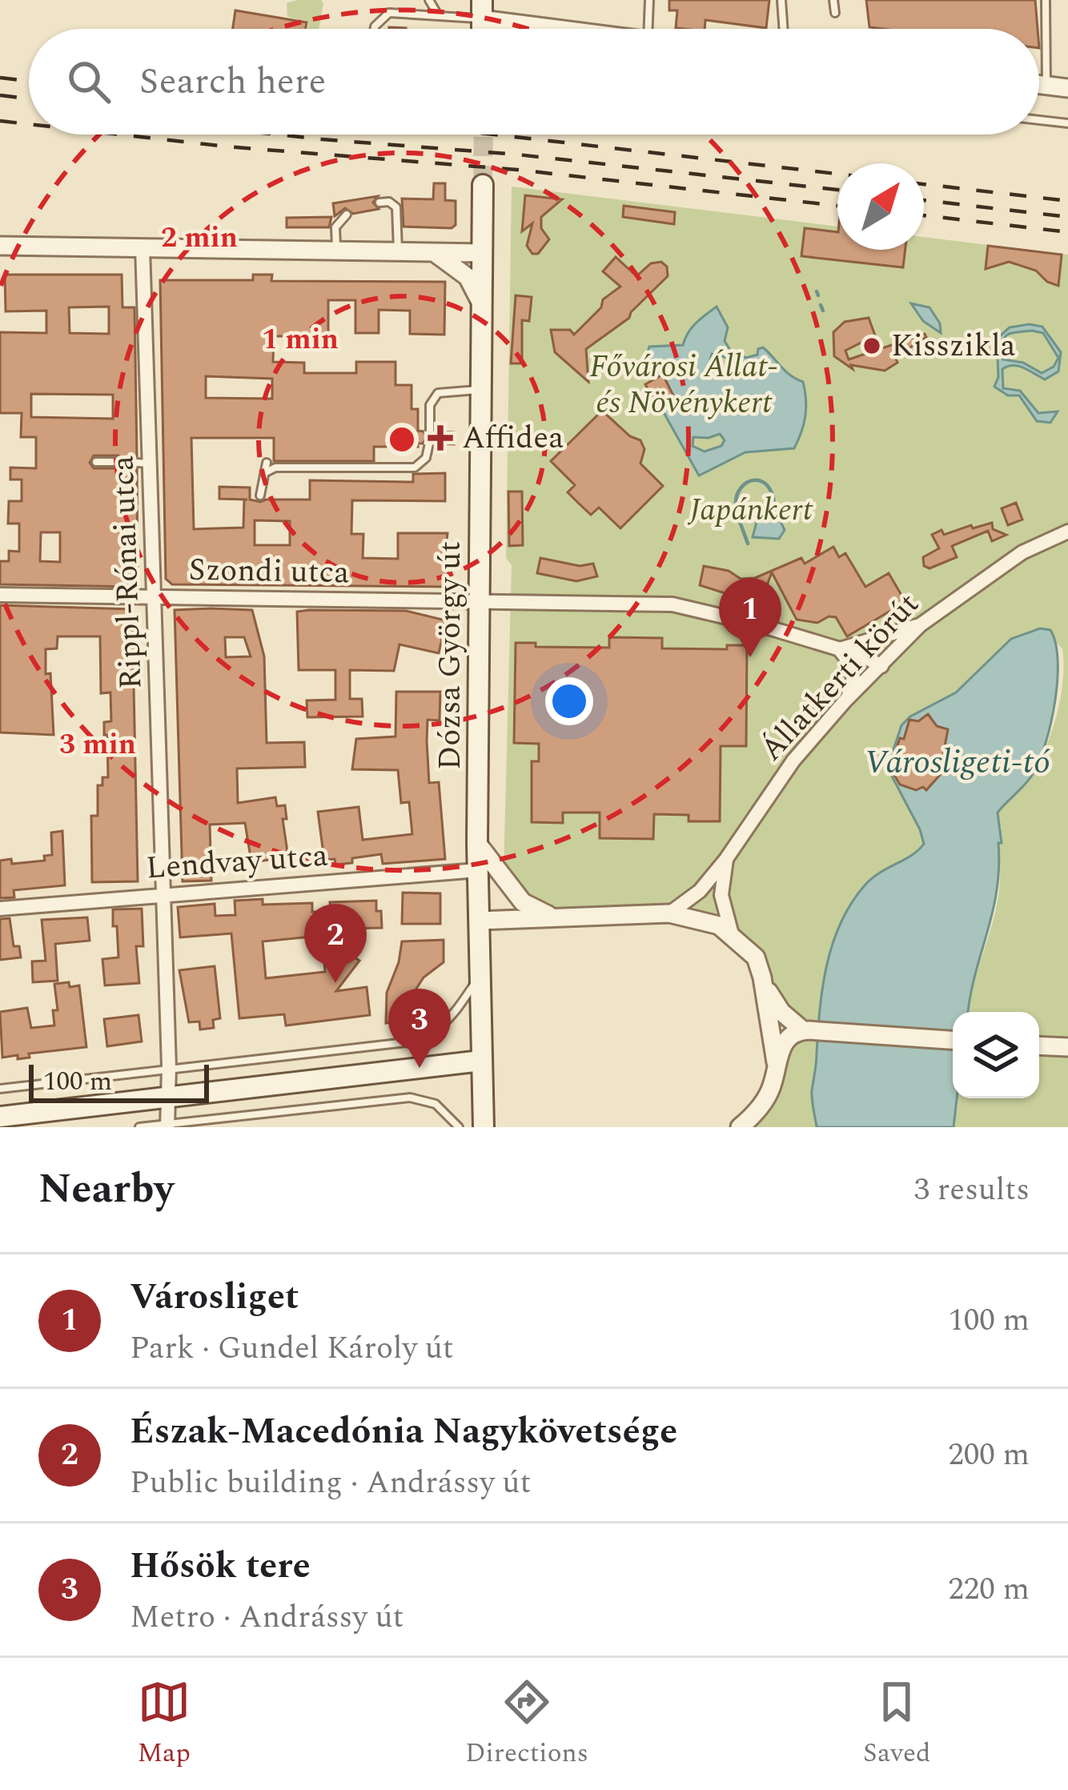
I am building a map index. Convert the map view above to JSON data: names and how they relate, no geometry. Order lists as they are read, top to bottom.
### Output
{
  "streets": {
    "main road": ["Dózsa György út"],
    "street": [
      "Szondi utca",
      "Rippl-Rónai utca",
      "Állatkerti körút",
      "Lendvay utca"
    ]
  },
  "crossings": [
    ["Szondi utca", "Rippl-Rónai utca"],
    ["Szondi utca", "Dózsa György út"],
    ["Szondi utca", "Állatkerti körút"],
    ["Rippl-Rónai utca", "Lendvay utca"],
    ["Dózsa György út", "Lendvay utca"]
  ],
  "water": ["Városligeti-tó"],
  "parks": ["Fővárosi Állat- és Növénykert", "Japánkert"],
  "places": {
    "other": ["Kisszikla"],
    "health": ["Affidea"]
  },
  "scale_bar": "100 m",
  "north": "top right",
  "page": {
    "search": "Search here",
    "pins": ["1", "2", "3"],
    "scale": "100 m",
    "heading": ["Nearby", "3 results"],
    "list": [
      {
        "mark": "1",
        "name": "Városliget",
        "note": "Park · Gundel Károly út",
        "value": "100 m"
      },
      {
        "mark": "2",
        "name": "Észak-Macedónia Nagykövetsége",
        "note": "Public building · Andrássy út",
        "value": "200 m"
      },
      {
        "mark": "3",
        "name": "Hősök tere",
        "note": "Metro · Andrássy út",
        "value": "220 m"
      }
    ],
    "nav": ["Map", "Directions", "Saved"]
  },
  "rings": ["2 min", "1 min", "3 min"]
}
